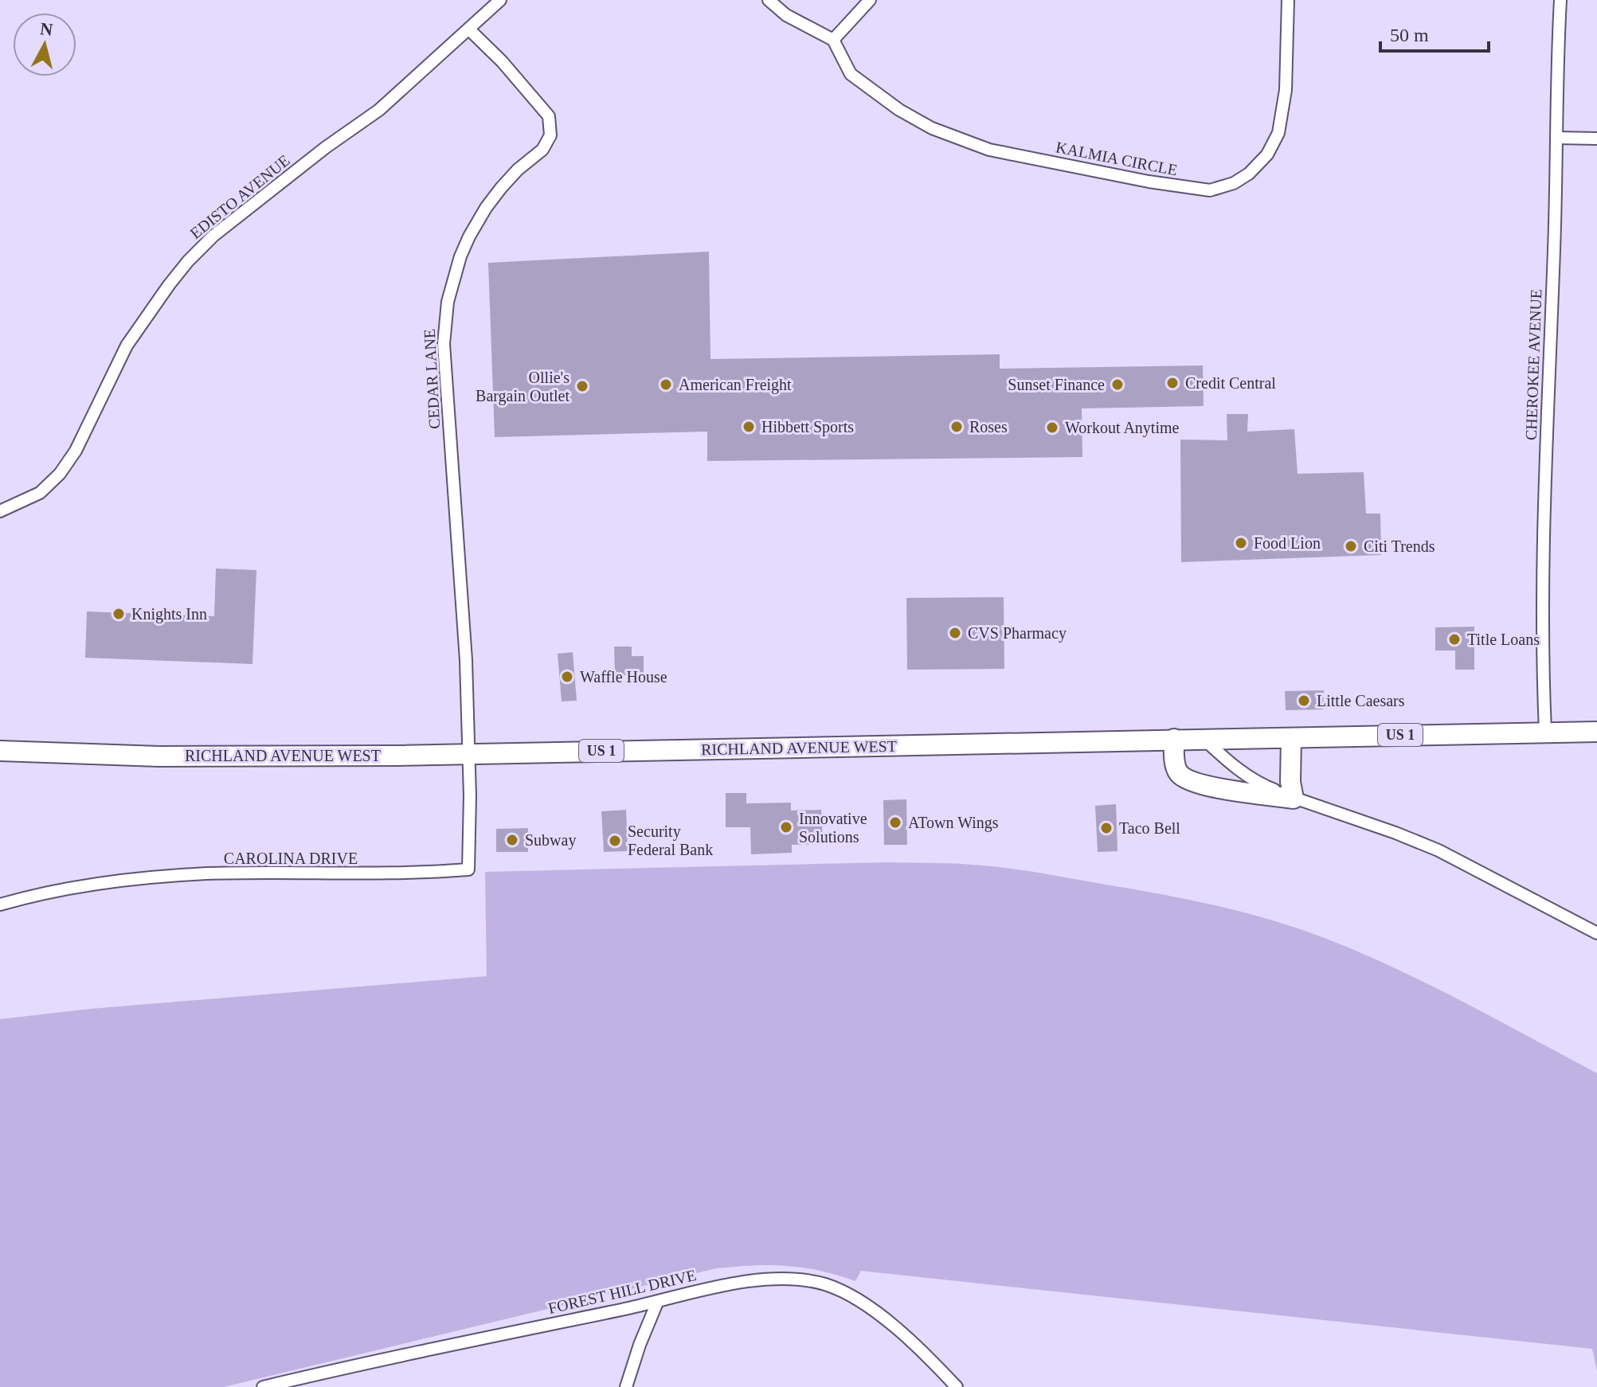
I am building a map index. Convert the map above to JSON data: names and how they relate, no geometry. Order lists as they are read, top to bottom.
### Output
{
  "streets": {
    "main road": ["US 1", "RICHLAND AVENUE WEST"],
    "street": [
      "KALMIA CIRCLE",
      "EDISTO AVENUE",
      "CHEROKEE AVENUE",
      "CEDAR LANE",
      "CAROLINA DRIVE",
      "FOREST HILL DRIVE"
    ]
  },
  "crossings": [
    ["EDISTO AVENUE", "CEDAR LANE"],
    ["CHEROKEE AVENUE", "RICHLAND AVENUE WEST"],
    ["CEDAR LANE", "RICHLAND AVENUE WEST"],
    ["CEDAR LANE", "CAROLINA DRIVE"],
    ["RICHLAND AVENUE WEST", "CAROLINA DRIVE"]
  ],
  "places": [
    "Credit Central",
    "American Freight",
    "Sunset Finance",
    "Ollie's Bargain Outlet",
    "Hibbett Sports",
    "Roses",
    "Workout Anytime",
    "Food Lion",
    "Citi Trends",
    "Knights Inn",
    "CVS Pharmacy",
    "Title Loans",
    "Waffle House",
    "Little Caesars",
    "ATown Wings",
    "Innovative Solutions",
    "Taco Bell",
    "Subway",
    "Security Federal Bank"
  ],
  "scale_bar": "50 m",
  "north": "top"
}
